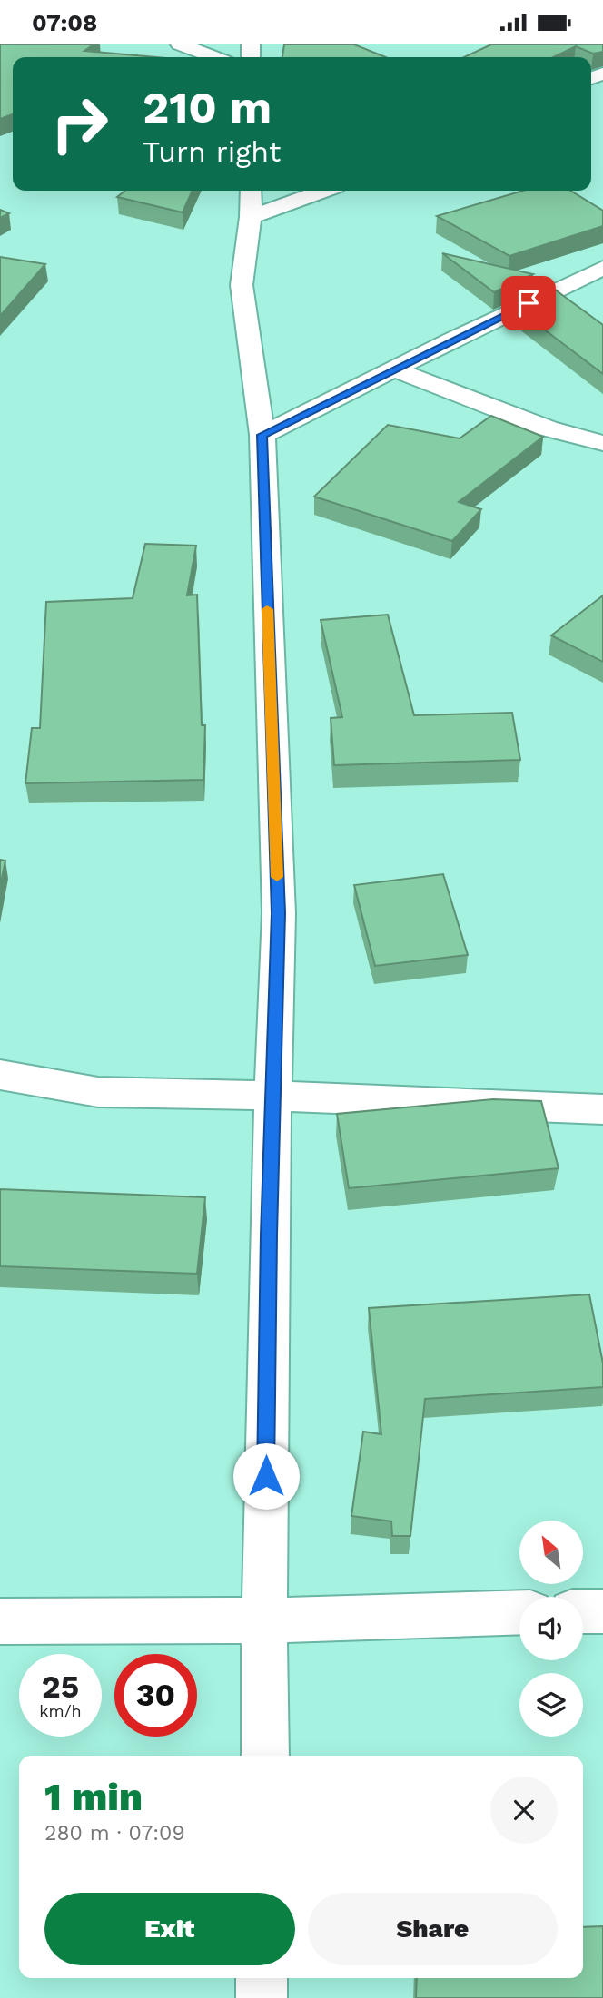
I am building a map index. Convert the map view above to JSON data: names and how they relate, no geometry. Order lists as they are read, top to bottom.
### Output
{
  "north": "top left",
  "page": {
    "status": "07:08",
    "turn": ["210 m", "Turn right"],
    "speed": "25 km/h",
    "limit": "30",
    "heading": ["1 min", "280 m · 07:09"],
    "buttons": ["Exit", "Share"]
  }
}
